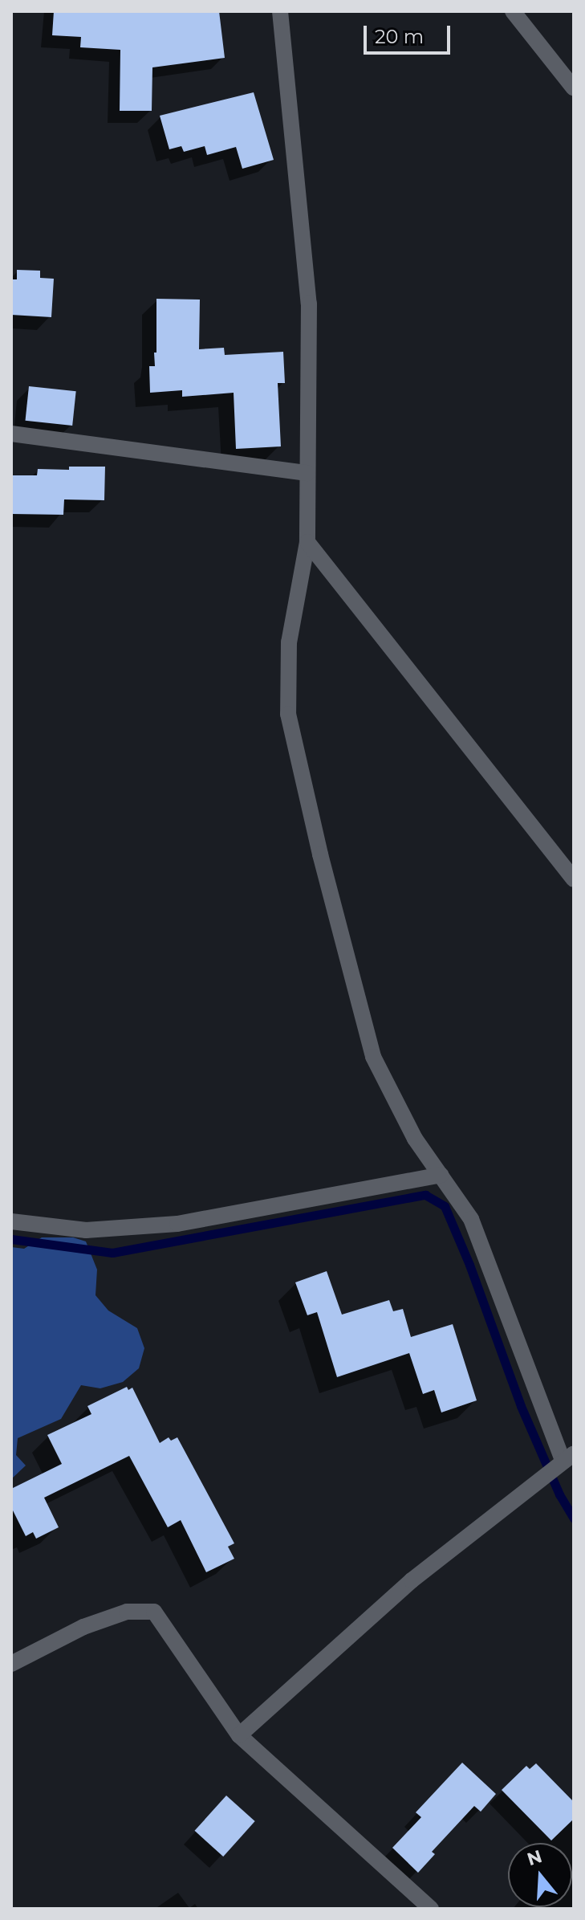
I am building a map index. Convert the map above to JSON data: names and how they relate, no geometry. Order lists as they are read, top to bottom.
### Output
{
  "scale_bar": "20 m",
  "north": "top"
}
